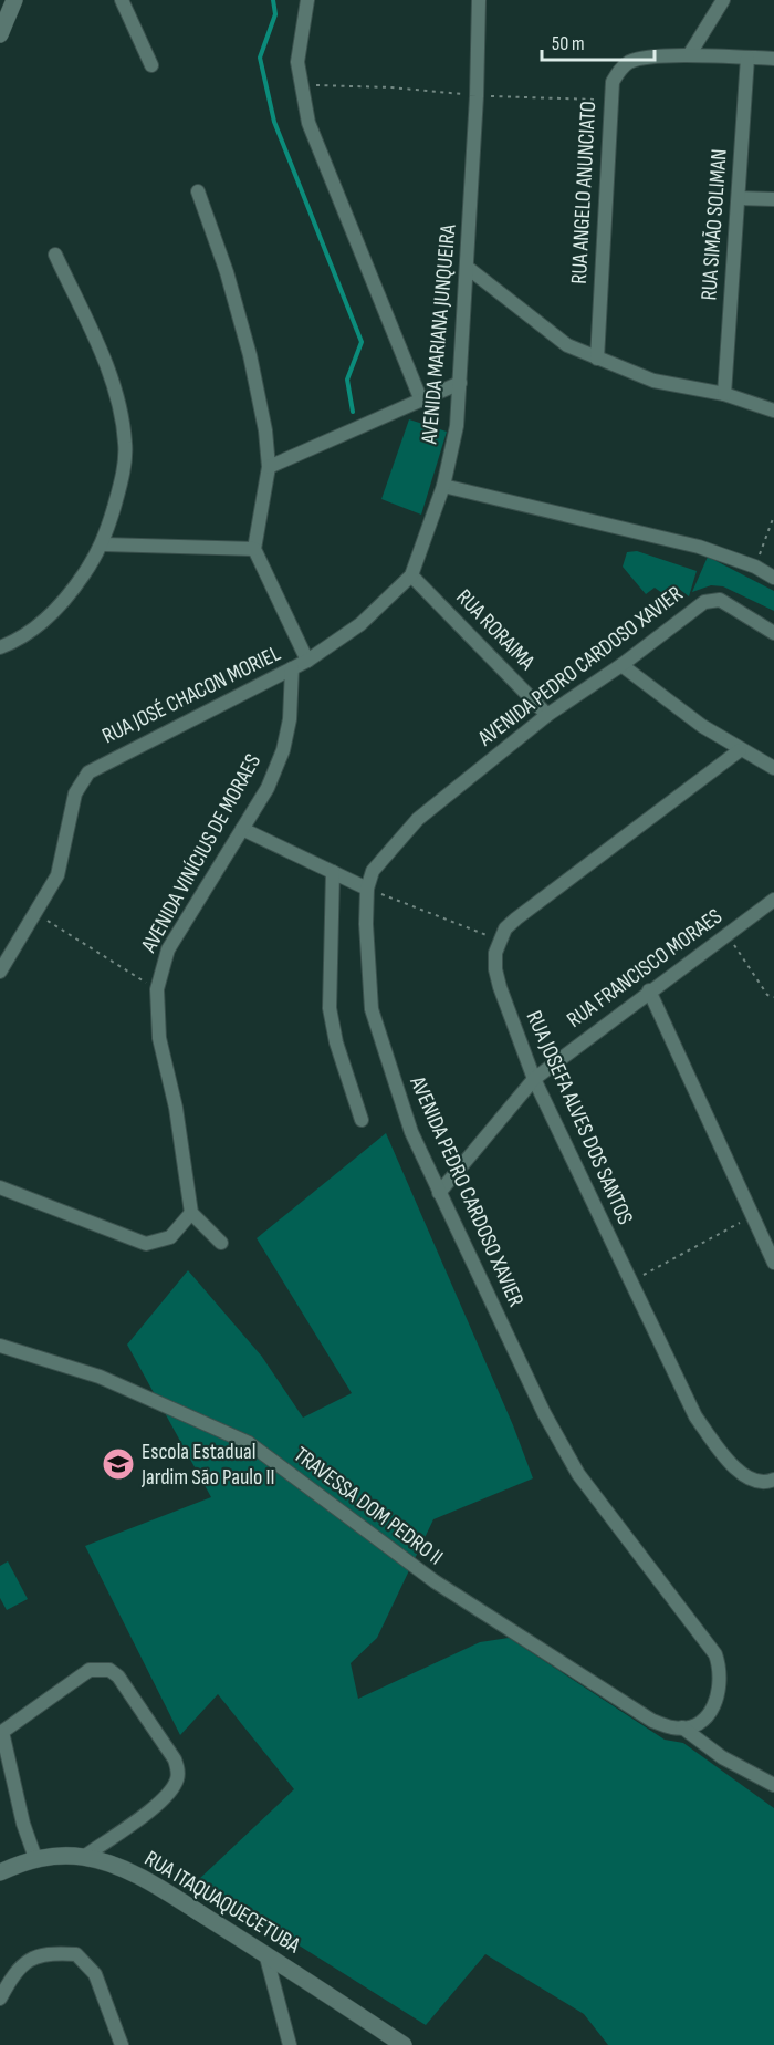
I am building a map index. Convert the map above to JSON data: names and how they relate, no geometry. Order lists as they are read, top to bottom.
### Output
{
  "streets": {
    "street": [
      "RUA ANGELO ANUNCIATO",
      "RUA SIMÃO SOLIMAN",
      "AVENIDA MARIANA JUNQUEIRA",
      "RUA RORAIMA",
      "AVENIDA PEDRO CARDOSO XAVIER",
      "RUA JOSÉ CHACON MORIEL",
      "AVENIDA VINÍCIUS DE MORAES",
      "RUA FRANCISCO MORAES",
      "RUA JOSEFA ALVES DOS SANTOS",
      "TRAVESSA DOM PEDRO II",
      "RUA ITAQUAQUECETUBA"
    ]
  },
  "crossings": [
    ["RUA ANGELO ANUNCIATO", "RUA SIMÃO SOLIMAN"],
    ["AVENIDA MARIANA JUNQUEIRA", "RUA JOSÉ CHACON MORIEL"],
    ["RUA RORAIMA", "AVENIDA PEDRO CARDOSO XAVIER"],
    ["RUA RORAIMA", "RUA JOSÉ CHACON MORIEL"],
    ["AVENIDA PEDRO CARDOSO XAVIER", "RUA FRANCISCO MORAES"],
    ["AVENIDA PEDRO CARDOSO XAVIER", "TRAVESSA DOM PEDRO II"],
    ["RUA JOSÉ CHACON MORIEL", "AVENIDA VINÍCIUS DE MORAES"],
    ["RUA FRANCISCO MORAES", "RUA JOSEFA ALVES DOS SANTOS"]
  ],
  "places": {
    "school or university": ["Escola Estadual Jardim São Paulo II"]
  },
  "scale_bar": "50 m"
}
